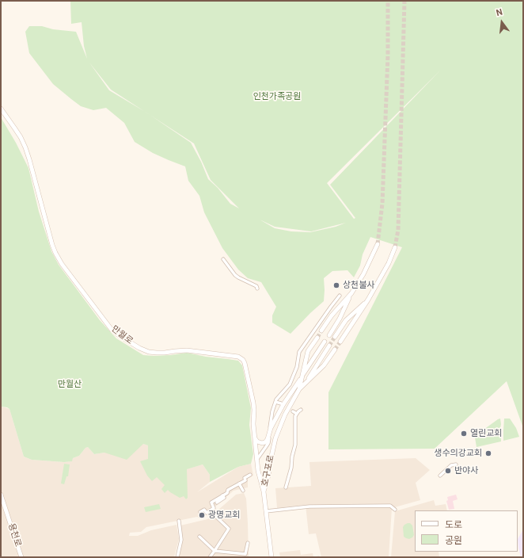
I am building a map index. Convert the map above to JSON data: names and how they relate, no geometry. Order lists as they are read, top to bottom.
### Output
{
  "streets": {
    "main road": ["만월로", "호구포로", "용천로"]
  },
  "crossings": [
    ["만월로", "호구포로"]
  ],
  "parks": ["인천가족공원", "만월산"],
  "places": [
    "상천불사",
    "열린교회",
    "생수의강교회",
    "반야사",
    "광명교회"
  ],
  "legend": ["도로", "공원"],
  "north": "top"
}
